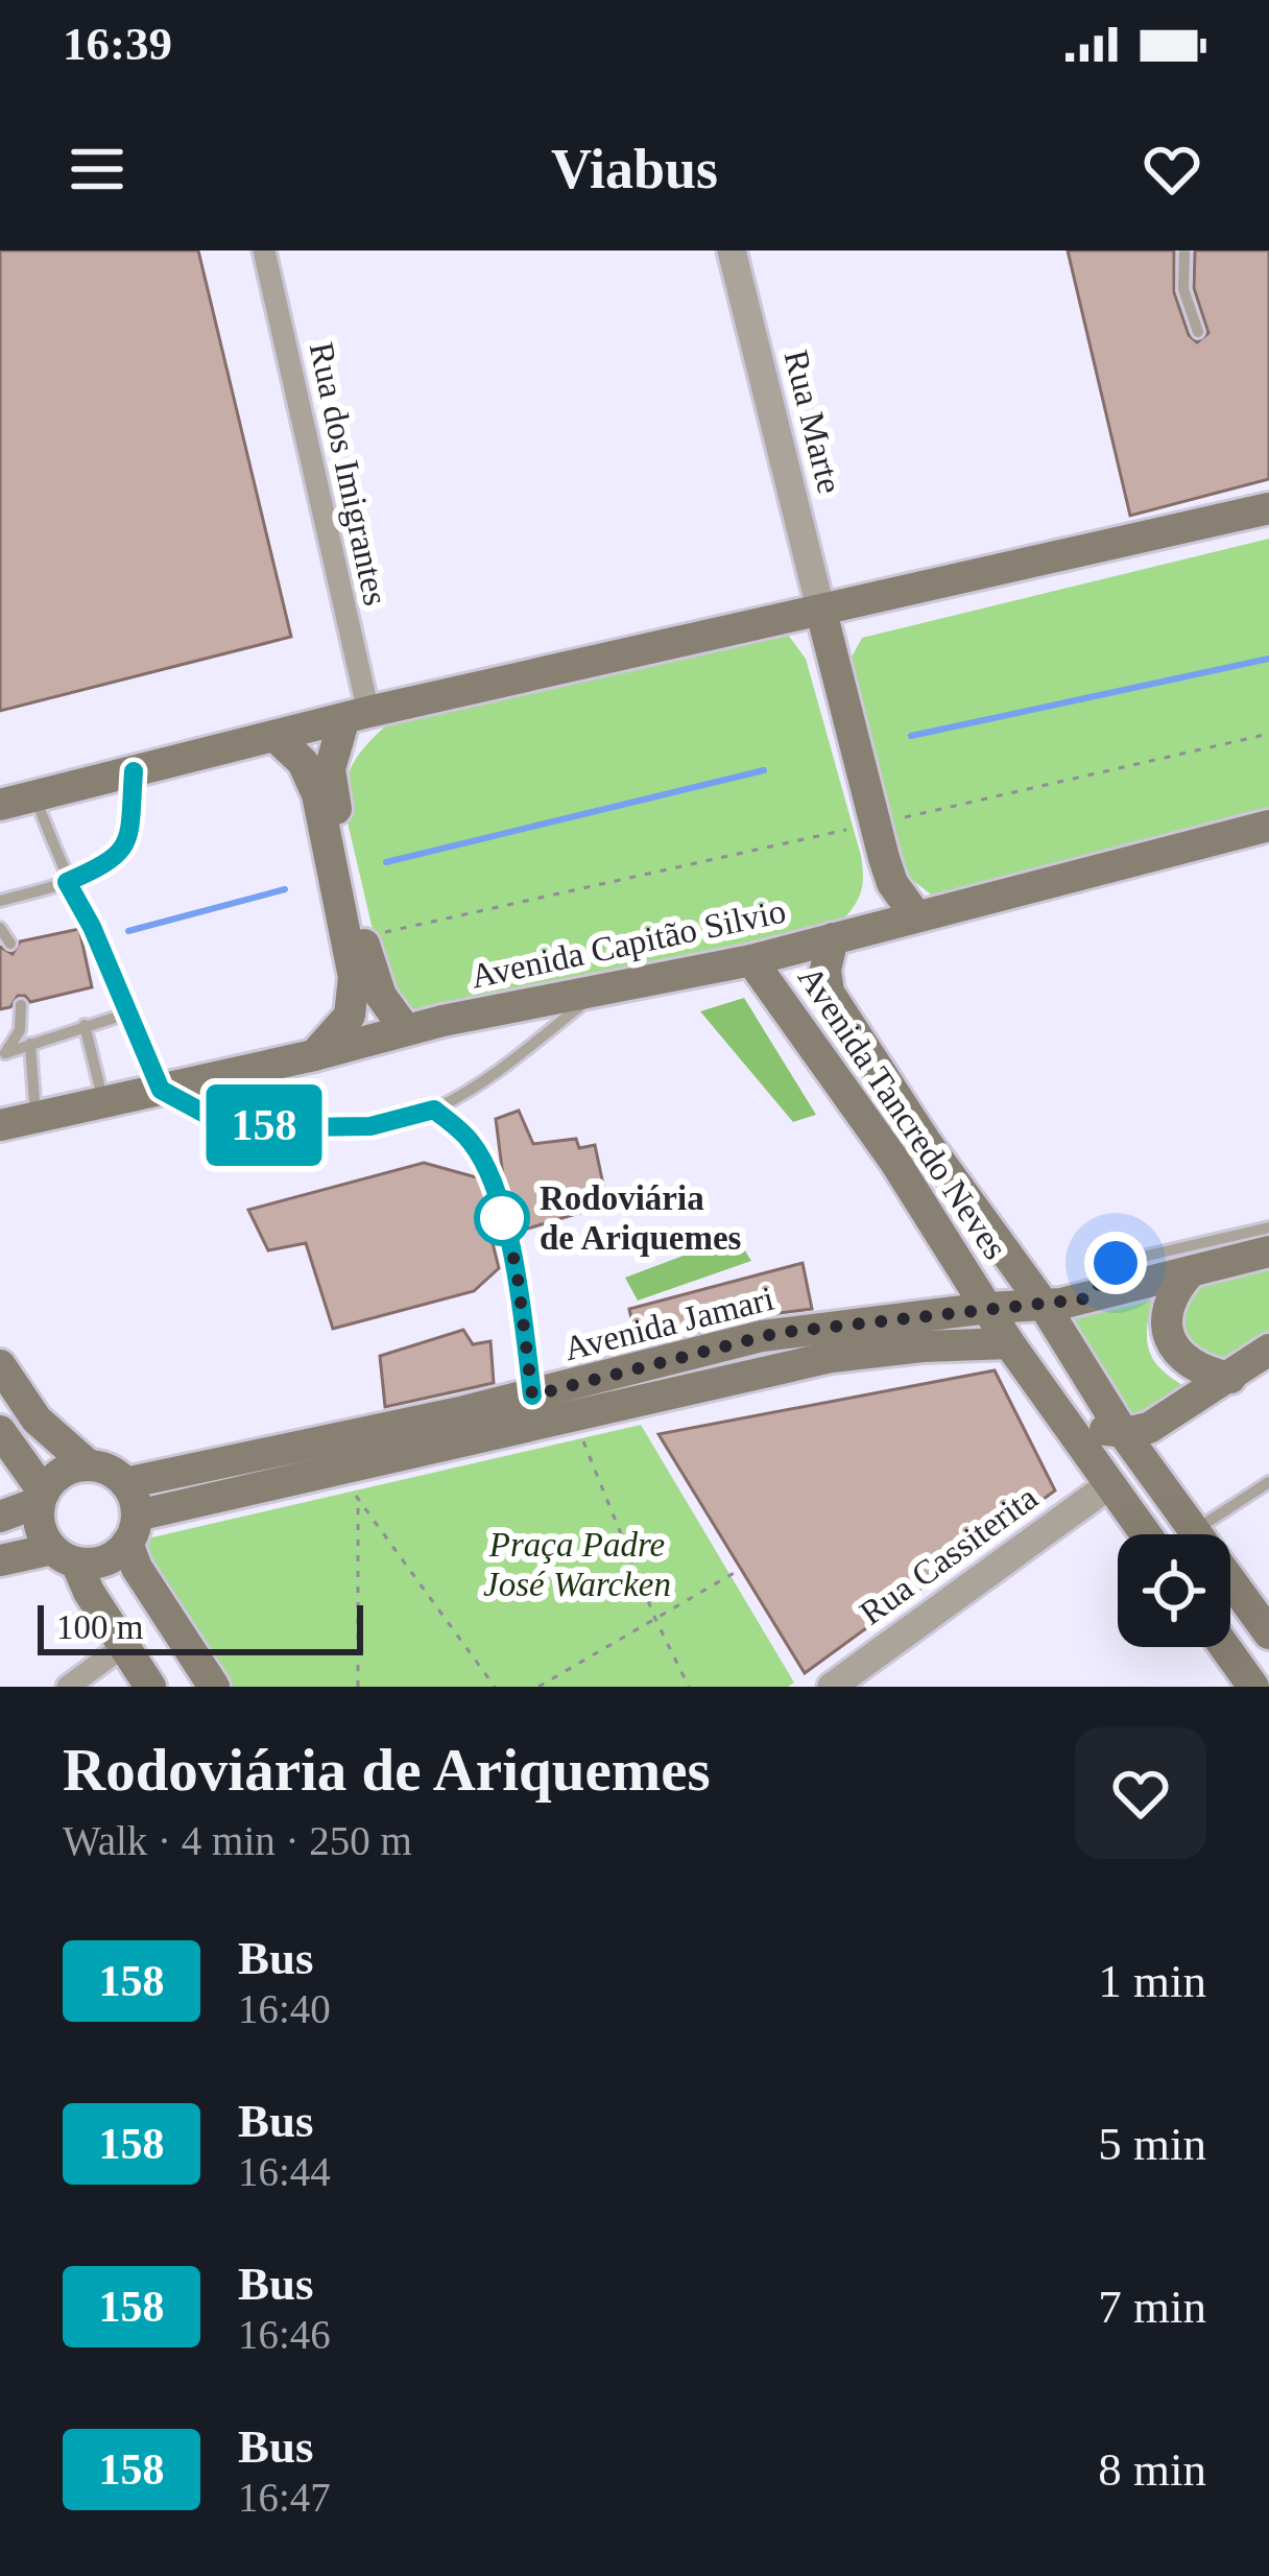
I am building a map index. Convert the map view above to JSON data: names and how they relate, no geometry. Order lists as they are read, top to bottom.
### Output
{
  "streets": {
    "main road": ["Avenida Capitão Silvio", "Avenida Tancredo Neves", "Avenida Jamari"],
    "street": ["Rua Marte", "Rua dos Imigrantes", "Rua Cassiterita"]
  },
  "crossings": [
    ["Avenida Capitão Silvio", "Avenida Tancredo Neves"],
    ["Avenida Tancredo Neves", "Avenida Jamari"],
    ["Avenida Tancredo Neves", "Rua Cassiterita"]
  ],
  "parks": ["Praça Padre José Warcken"],
  "places": ["Rodoviária de Ariquemes"],
  "lines": ["bus line 158"],
  "scale_bar": "100 m",
  "page": {
    "status": "16:39",
    "header": "Viabus",
    "on_map": "158",
    "scale": "100 m",
    "heading": ["Rodoviária de Ariquemes", "Walk · 4 min · 250 m"],
    "list": [
      {
        "mark": "158",
        "name": "Bus",
        "note": "16:40",
        "value": "1 min"
      },
      {
        "mark": "158",
        "name": "Bus",
        "note": "16:44",
        "value": "5 min"
      },
      {
        "mark": "158",
        "name": "Bus",
        "note": "16:46",
        "value": "7 min"
      },
      {
        "mark": "158",
        "name": "Bus",
        "note": "16:47",
        "value": "8 min"
      }
    ]
  }
}
